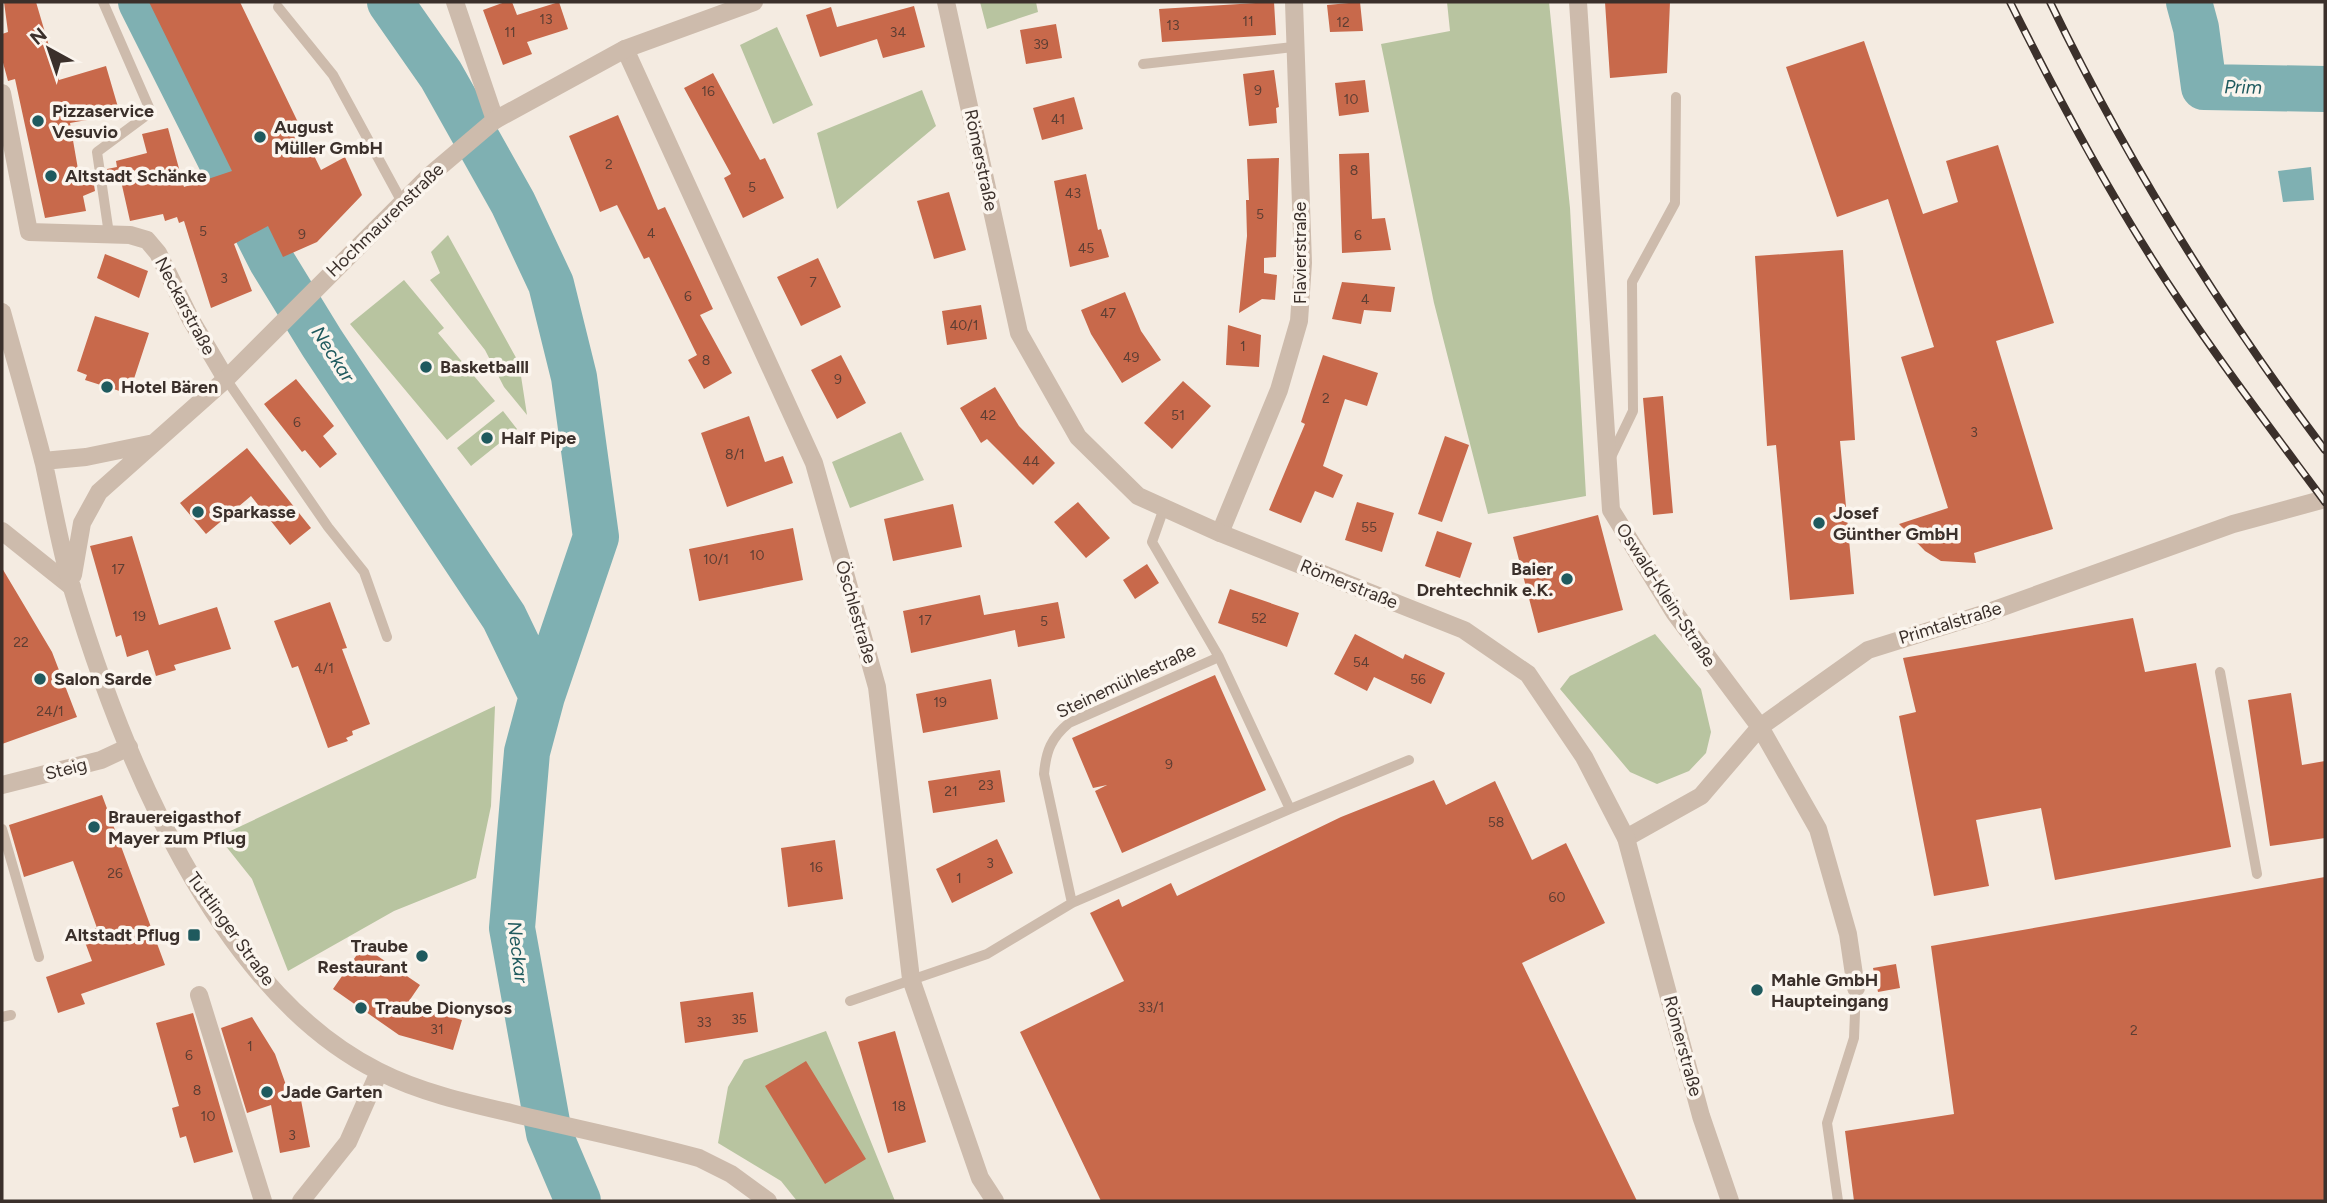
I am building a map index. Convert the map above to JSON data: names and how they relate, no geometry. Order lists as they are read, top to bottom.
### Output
{
  "streets": {
    "street": [
      "Römerstraße",
      "Hochmaurenstraße",
      "Flavierstraße",
      "Neckarstraße",
      "Oswald-Klein-Straße",
      "Öschlestraße",
      "Primtalstraße",
      "Steig",
      "Tuttlinger Straße"
    ],
    "lane": ["Steinemühlestraße"]
  },
  "crossings": [
    ["Römerstraße", "Flavierstraße"],
    ["Römerstraße", "Primtalstraße"],
    ["Römerstraße", "Steinemühlestraße"],
    ["Hochmaurenstraße", "Neckarstraße"],
    ["Hochmaurenstraße", "Öschlestraße"],
    ["Hochmaurenstraße", "Tuttlinger Straße"],
    ["Oswald-Klein-Straße", "Primtalstraße"],
    ["Steig", "Tuttlinger Straße"]
  ],
  "water": ["Prim", "Neckar"],
  "places": {
    "other": [
      "Pizzaservice Vesuvio",
      "August Müller GmbH",
      "Altstadt Schänke",
      "Basketballl",
      "Hotel Bären",
      "Half Pipe",
      "Sparkasse",
      "Josef Günther GmbH",
      "Baier Drehtechnik e.K.",
      "Salon Sarde",
      "Brauereigasthof Mayer zum Pflug",
      "Traube Restaurant",
      "Mahle GmbH Haupteingang",
      "Traube Dionysos",
      "Jade Garten"
    ],
    "transit": ["Altstadt Pflug"]
  },
  "house_numbers": [
    "13",
    "11",
    "12",
    "13",
    "11",
    "34",
    "39",
    "9",
    "16",
    "10",
    "41",
    "2",
    "8",
    "5",
    "43",
    "5",
    "5",
    "4",
    "9",
    "6",
    "45",
    "3",
    "7",
    "6",
    "4",
    "47",
    "40/1",
    "1",
    "49",
    "8",
    "9",
    "2",
    "42",
    "51",
    "6",
    "3",
    "8/1",
    "44",
    "55",
    "10",
    "10/1",
    "17",
    "19",
    "52",
    "17",
    "5",
    "22",
    "54",
    "4/1",
    "56",
    "19",
    "24/1",
    "9",
    "23",
    "21",
    "58",
    "3",
    "16",
    "26",
    "1",
    "60",
    "33/1",
    "35",
    "33",
    "31",
    "2",
    "1",
    "6",
    "8",
    "18",
    "10",
    "3"
  ],
  "north": "top left"
}
